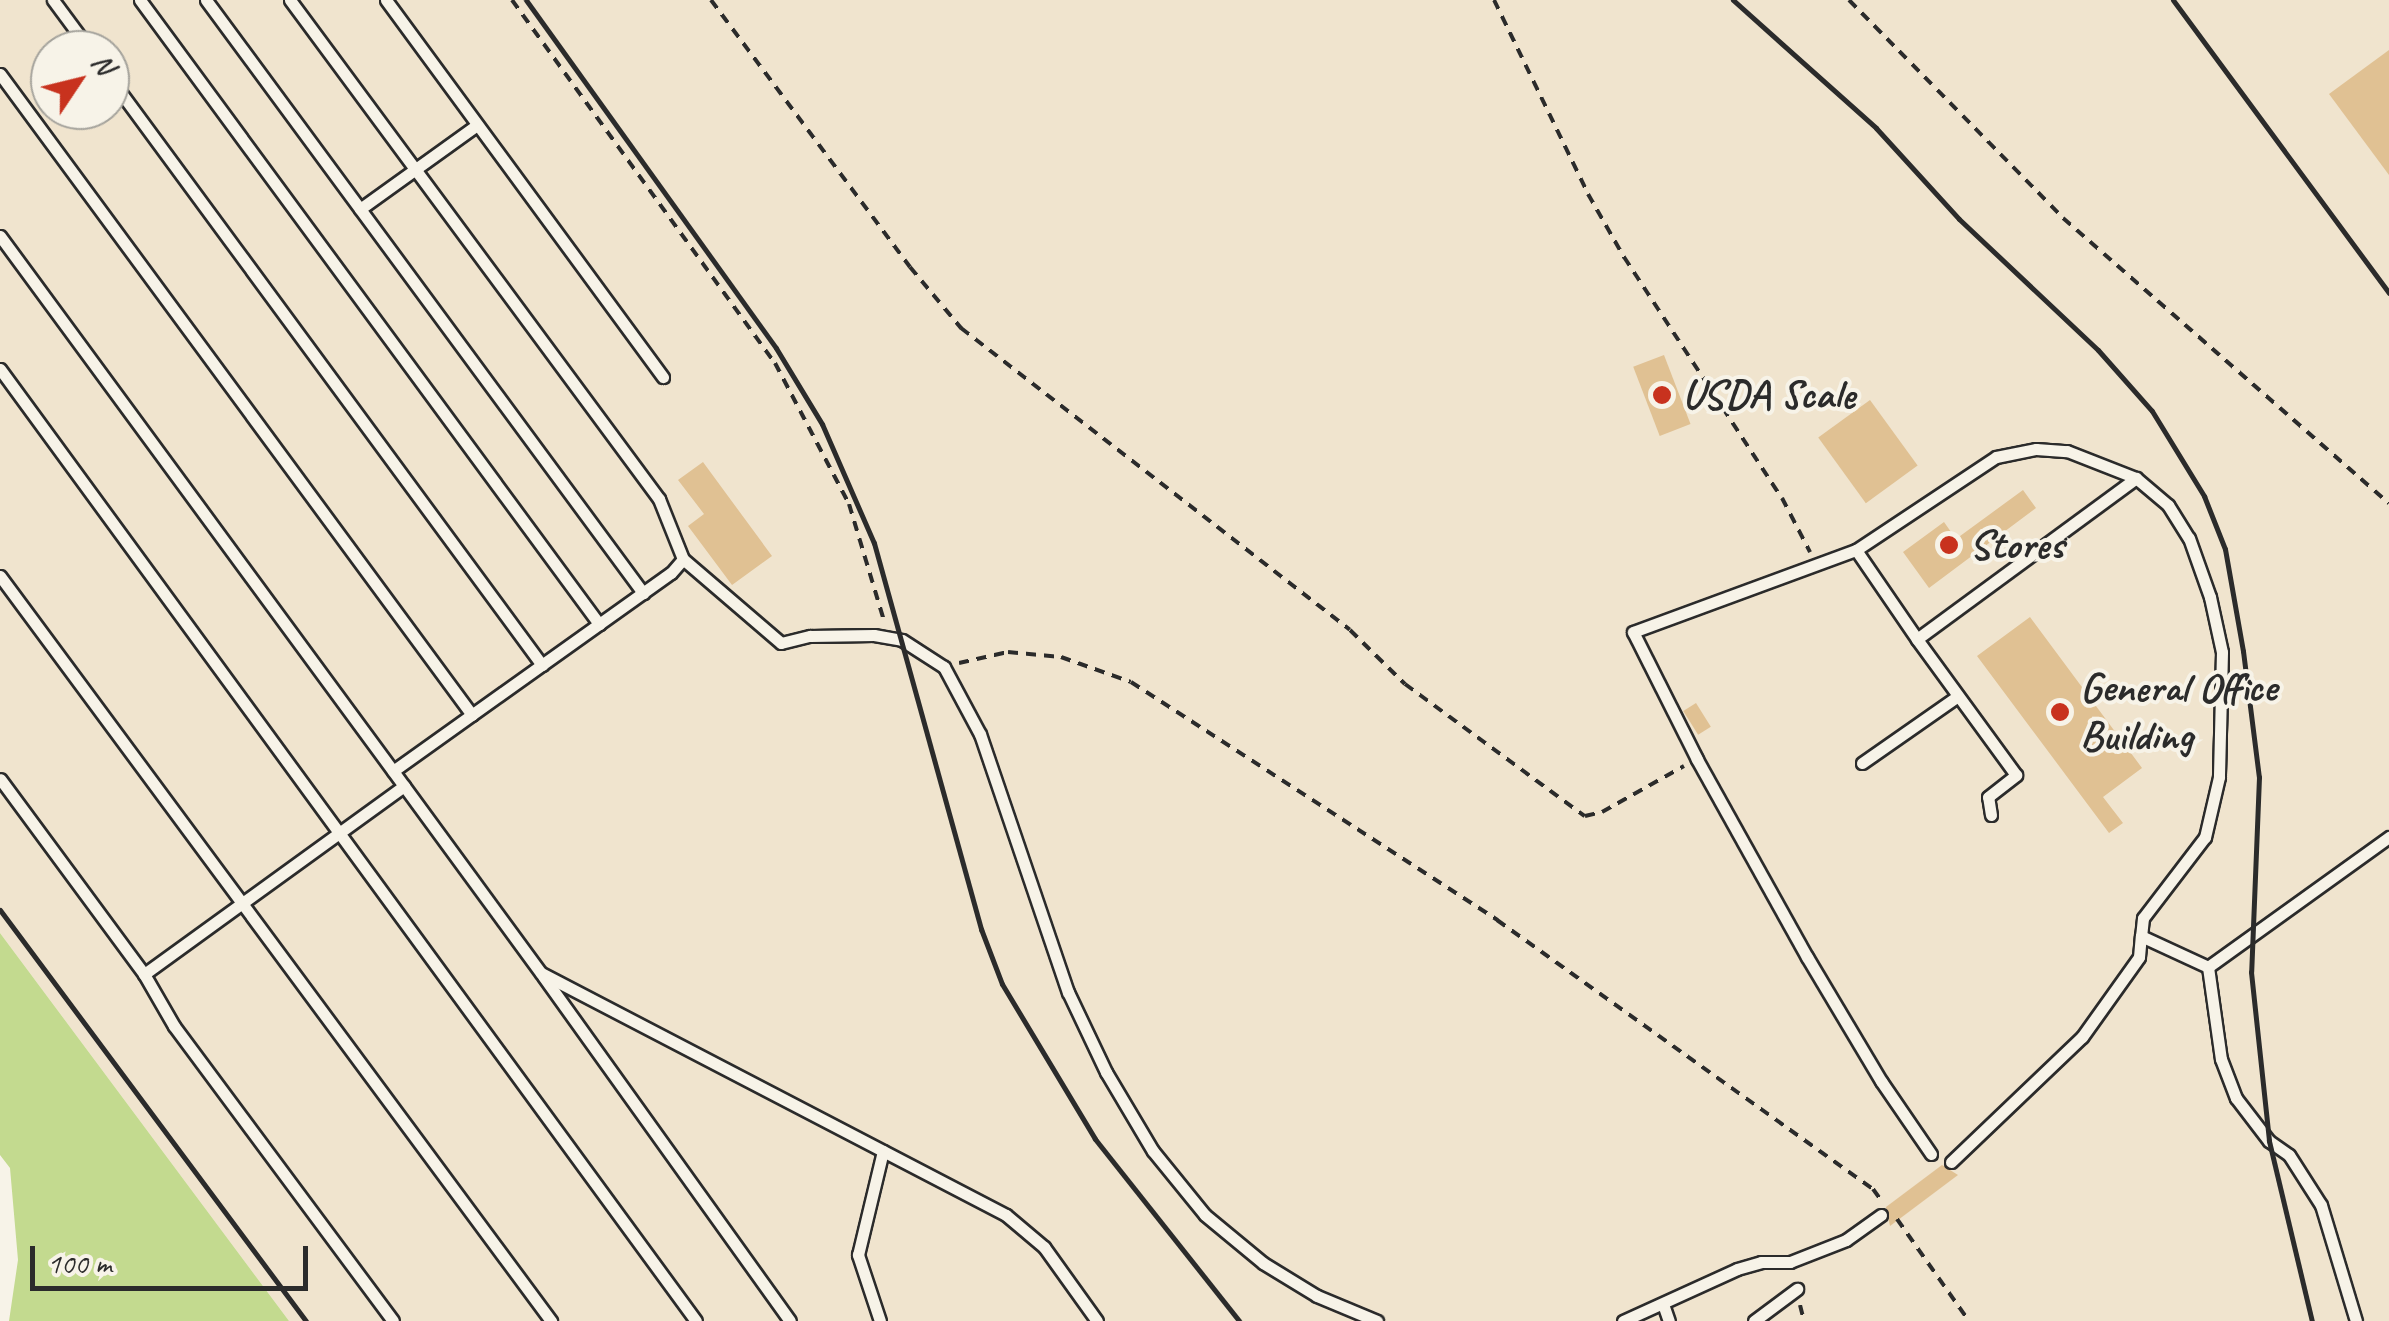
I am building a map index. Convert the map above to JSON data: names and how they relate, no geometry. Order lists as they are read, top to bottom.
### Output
{
  "places": ["USDA Scale", "Stores", "General Office Building"],
  "scale_bar": "100 m",
  "north": "top right"
}
